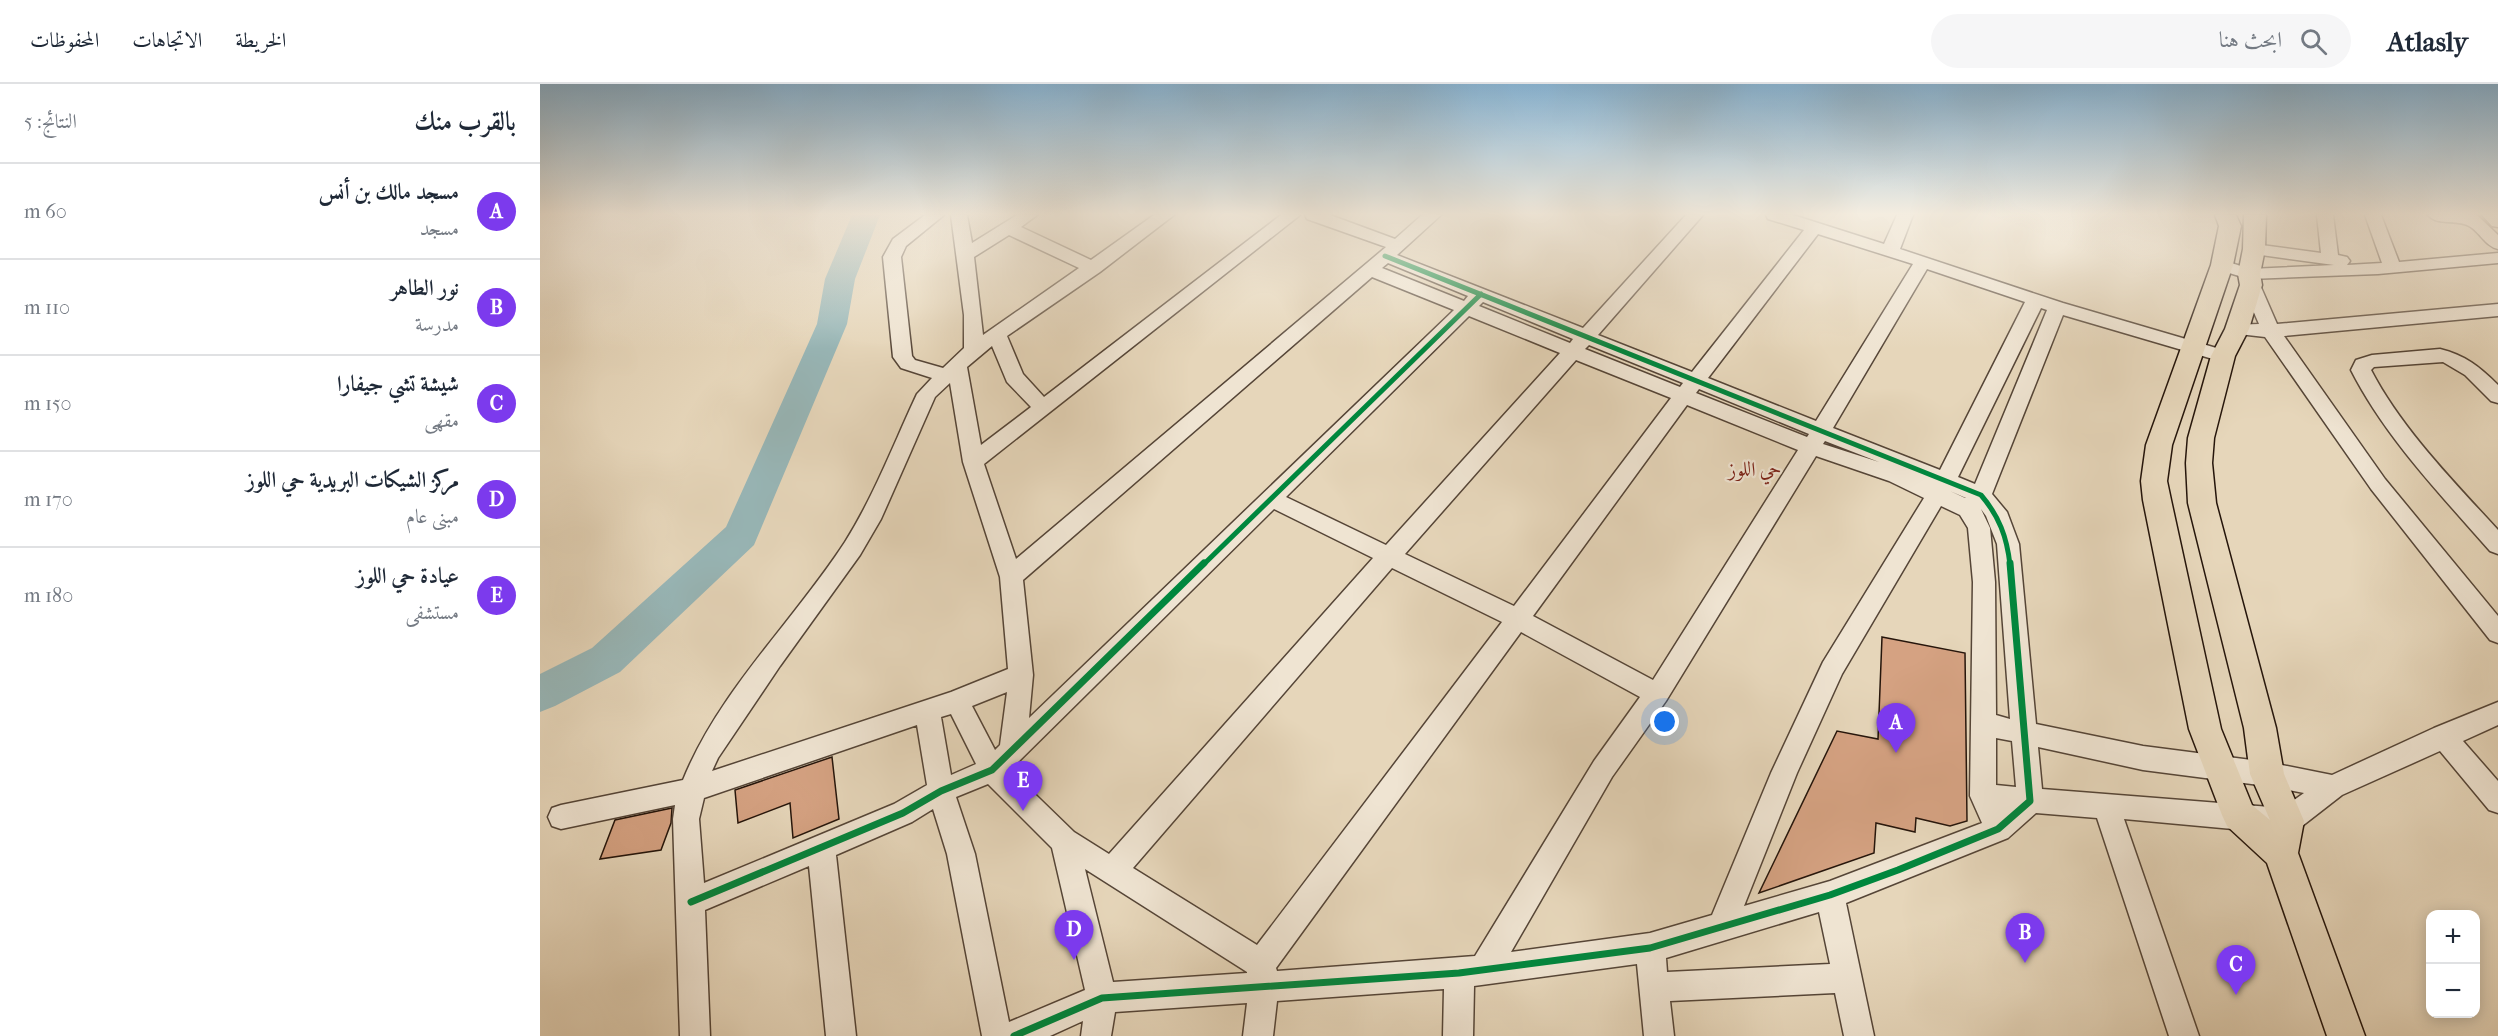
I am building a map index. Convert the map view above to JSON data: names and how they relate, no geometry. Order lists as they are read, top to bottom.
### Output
{
  "districts": ["حي اللوز"],
  "page": {
    "header": "Atlasly",
    "search": "ابحث هنا",
    "nav": ["الخريطة", "الاتجاهات", "المحفوظات"],
    "heading": ["بالقرب منك", "النتائج: 5"],
    "list": [
      {
        "mark": "A",
        "name": "مسجد مالك بن أنس",
        "note": "مسجد",
        "value": "60 m"
      },
      {
        "mark": "B",
        "name": "نور الطاهر",
        "note": "مدرسة",
        "value": "110 m"
      },
      {
        "mark": "C",
        "name": "شيشة تشي جيفارا",
        "note": "مقهى",
        "value": "150 m"
      },
      {
        "mark": "D",
        "name": "مركز الشيكات البريدية حي اللوز",
        "note": "مبنى عام",
        "value": "170 m"
      },
      {
        "mark": "E",
        "name": "عيادة حي اللوز",
        "note": "مستشفى",
        "value": "180 m"
      }
    ],
    "pins": [
      "A",
      "E",
      "D",
      "B",
      "C"
    ],
    "map_buttons": ["+", "−"]
  }
}
